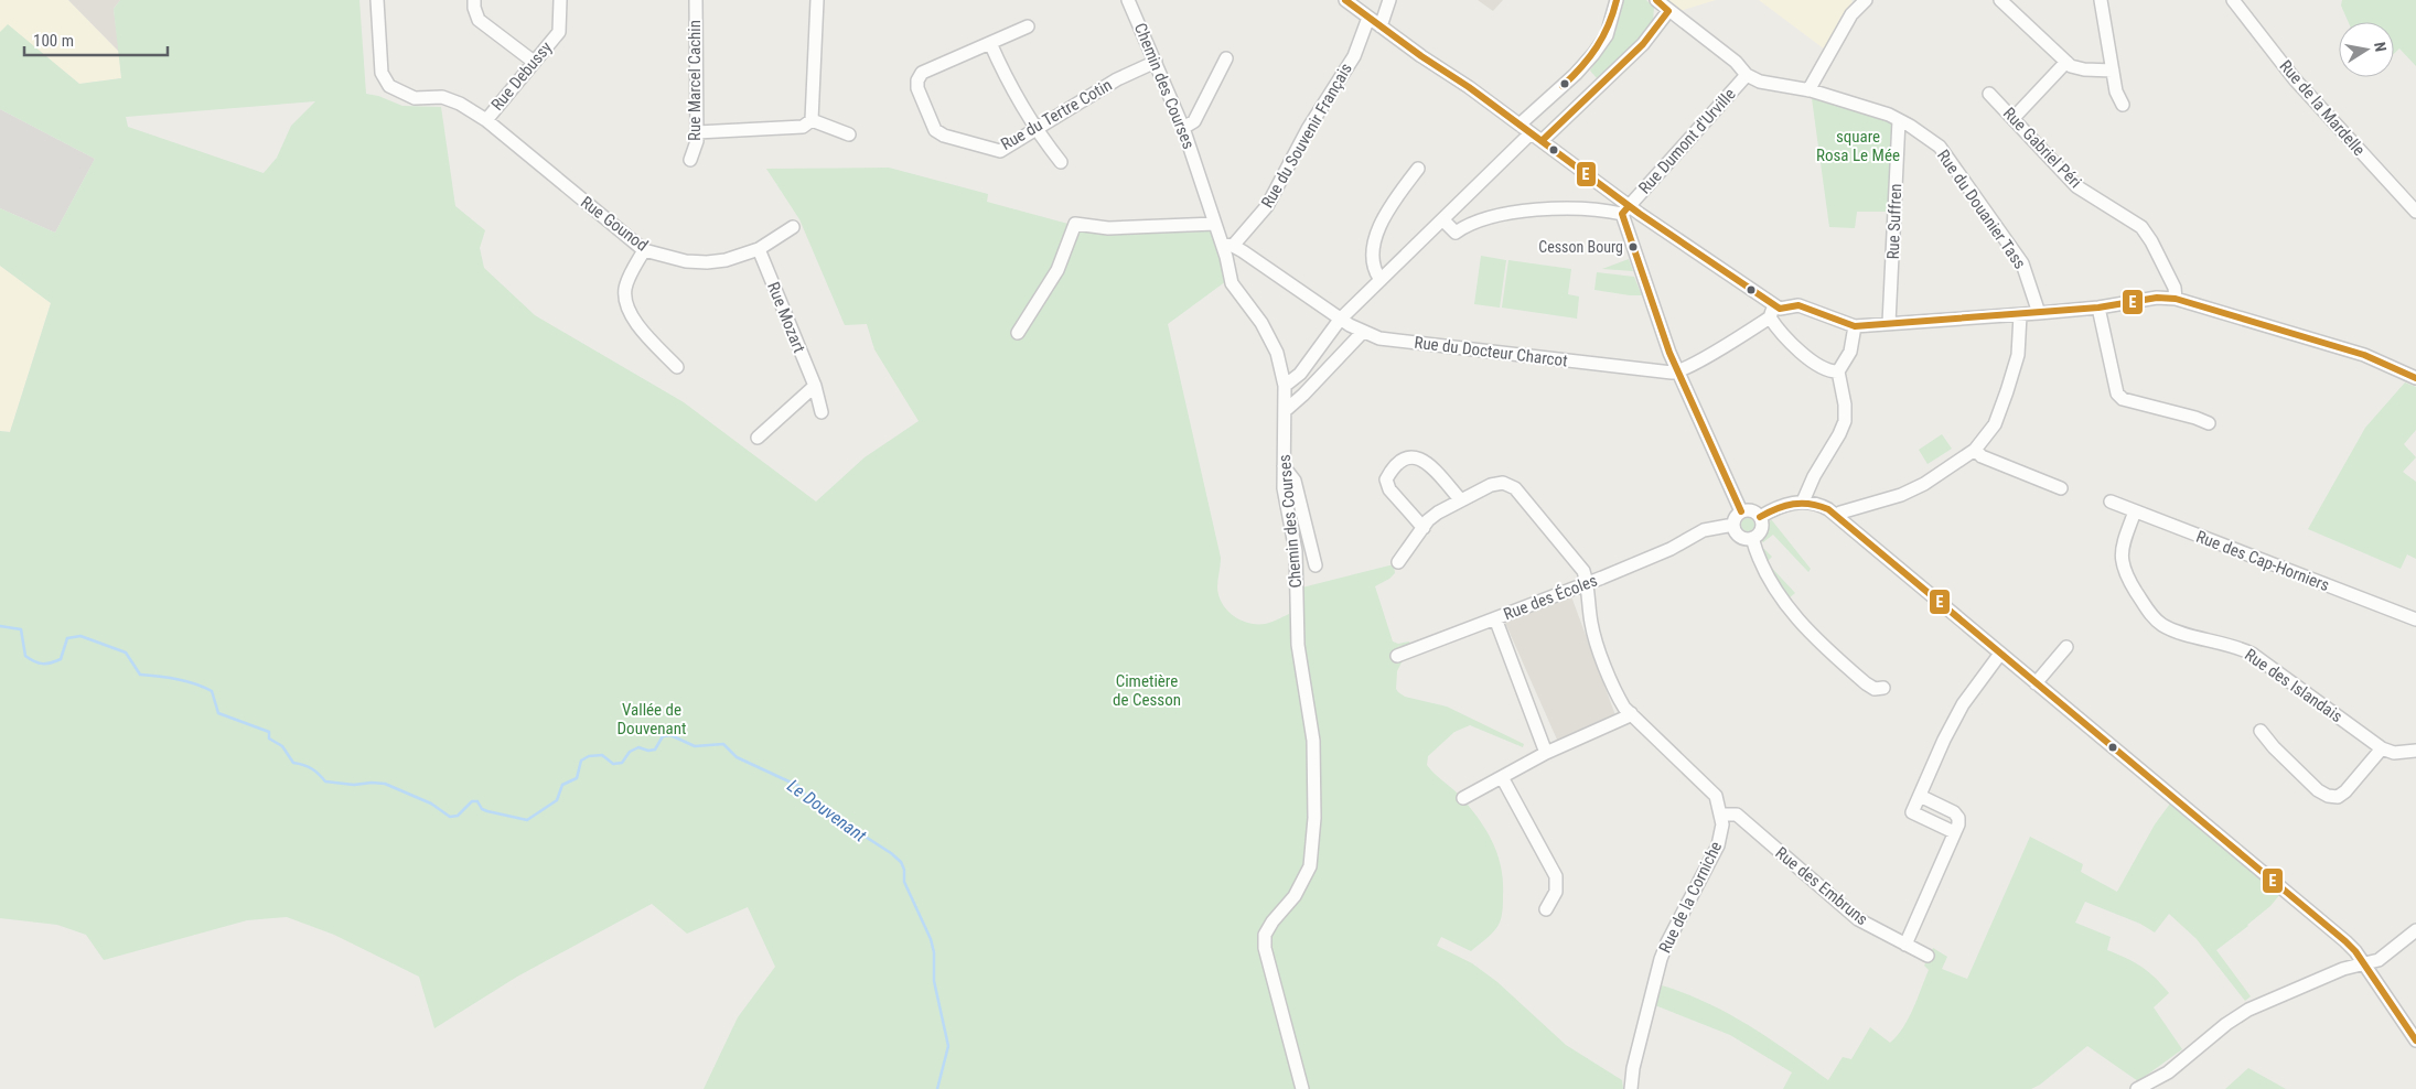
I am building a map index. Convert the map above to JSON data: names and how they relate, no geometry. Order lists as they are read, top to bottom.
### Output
{
  "streets": {
    "street": [
      "Rue Debussy",
      "Rue Marcel Cachin",
      "Chemin des Courses",
      "Rue de la Mardelle",
      "Rue du Tertre Cotin",
      "Rue du Souvenir Français",
      "Rue Dumont d'Urville",
      "Rue Gabriel Péri",
      "Rue du Douanier Tass",
      "Rue Suffren",
      "Rue Gounod",
      "Rue Mozart",
      "Rue du Docteur Charcot",
      "Rue des Cap-Horniers",
      "Rue des Écoles",
      "Rue des Islandais",
      "Rue des Embruns",
      "Rue de la Corniche"
    ]
  },
  "crossings": [
    ["Rue Debussy", "Rue Gounod"],
    ["Chemin des Courses", "Rue du Tertre Cotin"],
    ["Chemin des Courses", "Rue du Souvenir Français"],
    ["Chemin des Courses", "Rue du Docteur Charcot"],
    ["Rue du Souvenir Français", "Rue du Docteur Charcot"],
    ["Rue Dumont d'Urville", "Rue du Douanier Tass"],
    ["Rue du Douanier Tass", "Rue Suffren"],
    ["Rue Gounod", "Rue Mozart"],
    ["Rue des Cap-Horniers", "Rue des Islandais"],
    ["Rue des Écoles", "Rue de la Corniche"],
    ["Rue des Embruns", "Rue de la Corniche"]
  ],
  "water": ["Le Douvenant"],
  "parks": ["square Rosa Le Mée", "Cimetière de Cesson", "Vallée de Douvenant"],
  "places": ["Cesson Bourg"],
  "lines": ["transit line E"],
  "scale_bar": "100 m",
  "north": "right"
}
